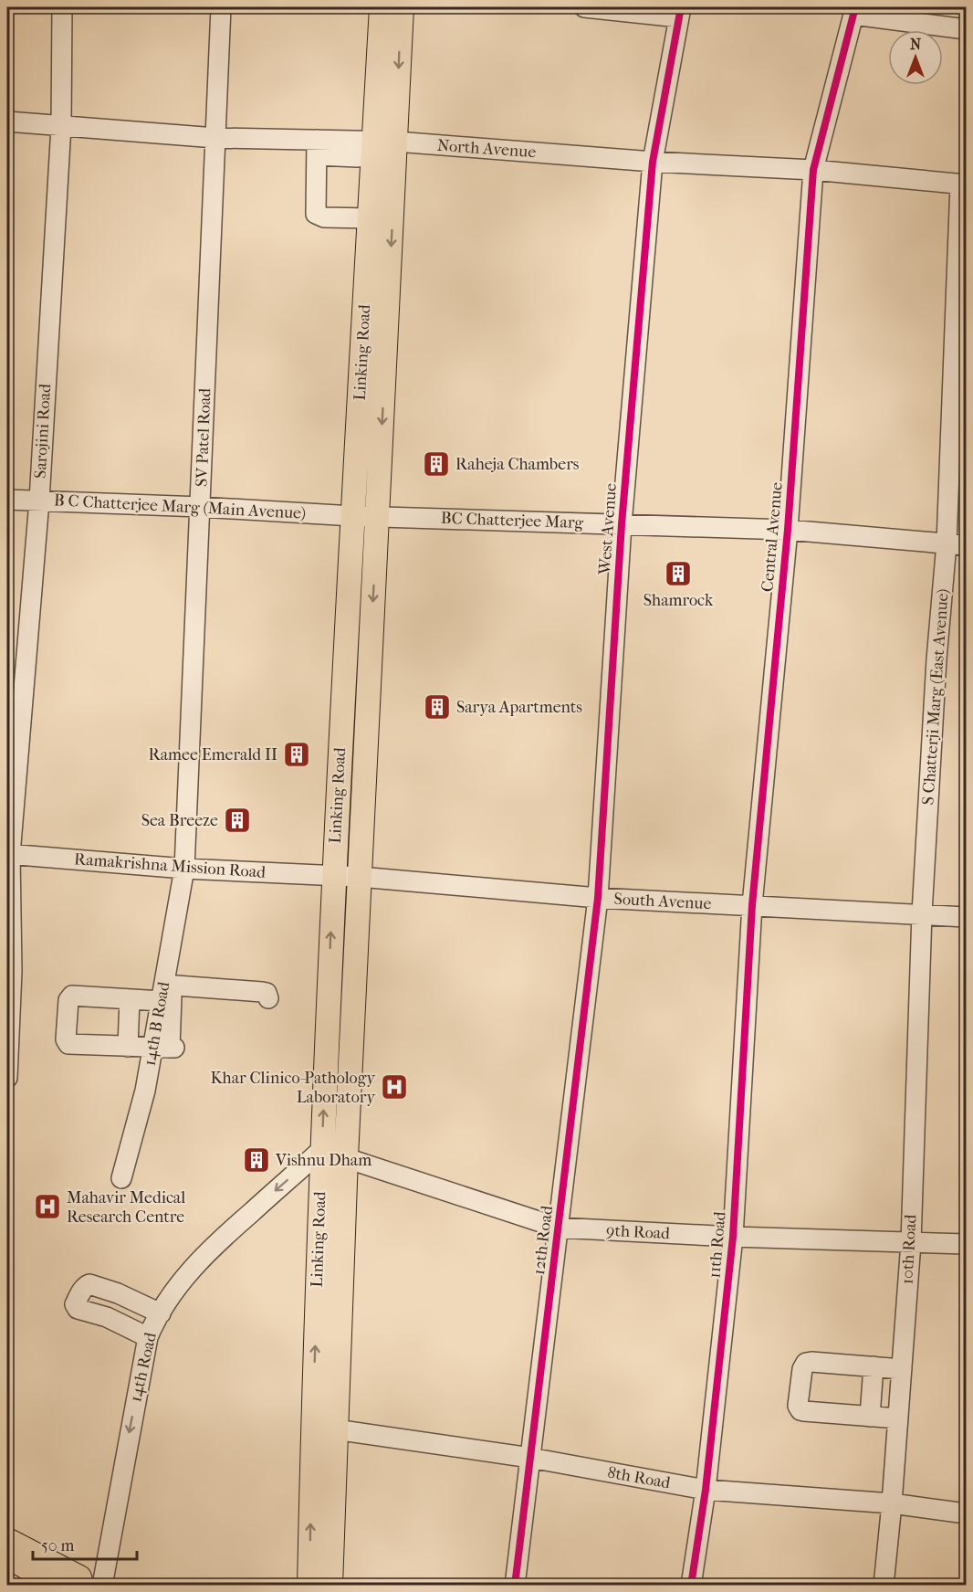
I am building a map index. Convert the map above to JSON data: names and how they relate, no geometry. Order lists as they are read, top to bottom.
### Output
{
  "streets": {
    "main road": ["Linking Road"],
    "street": [
      "North Avenue",
      "Sarojini Road",
      "SV Patel Road",
      "B C Chatterjee Marg (Main Avenue)",
      "BC Chatterjee Marg",
      "West Avenue",
      "Central Avenue",
      "S Chatterji Marg (East Avenue)",
      "Ramakrishna Mission Road",
      "South Avenue",
      "14th B Road",
      "9th Road",
      "12th Road",
      "11th Road",
      "10th Road",
      "14th Road",
      "8th Road"
    ]
  },
  "crossings": [
    ["North Avenue", "Linking Road"],
    ["North Avenue", "Sarojini Road"],
    ["North Avenue", "SV Patel Road"],
    ["North Avenue", "West Avenue"],
    ["North Avenue", "Central Avenue"],
    ["North Avenue", "S Chatterji Marg (East Avenue)"],
    ["Linking Road", "B C Chatterjee Marg (Main Avenue)"],
    ["Linking Road", "BC Chatterjee Marg"],
    ["Linking Road", "Ramakrishna Mission Road"],
    ["Linking Road", "South Avenue"],
    ["Linking Road", "9th Road"],
    ["Linking Road", "14th Road"],
    ["Linking Road", "8th Road"],
    ["Sarojini Road", "B C Chatterjee Marg (Main Avenue)"],
    ["Sarojini Road", "Ramakrishna Mission Road"],
    ["SV Patel Road", "B C Chatterjee Marg (Main Avenue)"],
    ["SV Patel Road", "Ramakrishna Mission Road"],
    ["SV Patel Road", "14th B Road"],
    ["B C Chatterjee Marg (Main Avenue)", "BC Chatterjee Marg"],
    ["BC Chatterjee Marg", "West Avenue"],
    ["BC Chatterjee Marg", "Central Avenue"],
    ["BC Chatterjee Marg", "S Chatterji Marg (East Avenue)"],
    ["West Avenue", "South Avenue"],
    ["West Avenue", "12th Road"],
    ["Central Avenue", "South Avenue"],
    ["Central Avenue", "11th Road"],
    ["S Chatterji Marg (East Avenue)", "South Avenue"],
    ["S Chatterji Marg (East Avenue)", "10th Road"],
    ["Ramakrishna Mission Road", "South Avenue"],
    ["Ramakrishna Mission Road", "14th B Road"],
    ["South Avenue", "12th Road"],
    ["South Avenue", "11th Road"],
    ["South Avenue", "10th Road"],
    ["9th Road", "12th Road"],
    ["9th Road", "11th Road"],
    ["9th Road", "10th Road"],
    ["9th Road", "14th Road"],
    ["12th Road", "8th Road"],
    ["11th Road", "8th Road"],
    ["10th Road", "8th Road"]
  ],
  "one_way": ["14th Road"],
  "places": {
    "building": [
      "Raheja Chambers",
      "Shamrock",
      "Sarya Apartments",
      "Ramee Emerald II",
      "Sea Breeze",
      "Vishnu Dham"
    ],
    "hospital": ["Khar Clinico-Pathology Laboratory", "Mahavir Medical Research Centre"]
  },
  "scale_bar": "50 m",
  "north": "top"
}
